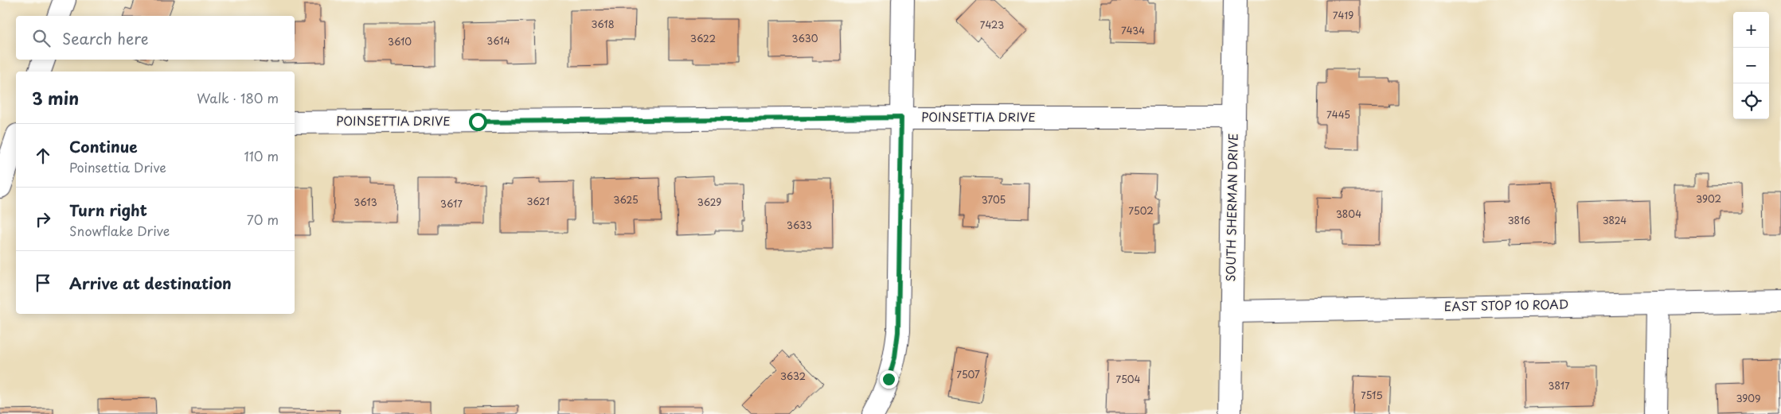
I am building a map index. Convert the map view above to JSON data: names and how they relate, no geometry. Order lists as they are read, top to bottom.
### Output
{
  "streets": {
    "street": ["POINSETTIA DRIVE", "SOUTH SHERMAN DRIVE", "EAST STOP 10 ROAD"]
  },
  "crossings": [
    ["POINSETTIA DRIVE", "SOUTH SHERMAN DRIVE"],
    ["SOUTH SHERMAN DRIVE", "EAST STOP 10 ROAD"]
  ],
  "house_numbers": [
    "7419",
    "3618",
    "7423",
    "7434",
    "3622",
    "3630",
    "3614",
    "3610",
    "7445",
    "3902",
    "3625",
    "3705",
    "3621",
    "3613",
    "3629",
    "3617",
    "7502",
    "3804",
    "3816",
    "3824",
    "3633",
    "7507",
    "3632",
    "7504",
    "3817",
    "7515",
    "3909"
  ],
  "page": {
    "map_buttons": ["+", "−"],
    "search": "Search here",
    "heading": ["3 min", "Walk · 180 m"],
    "list": [
      ["Continue", "Poinsettia Drive", "110 m"],
      ["Turn right", "Snowflake Drive", "70 m"],
      "Arrive at destination"
    ]
  }
}
